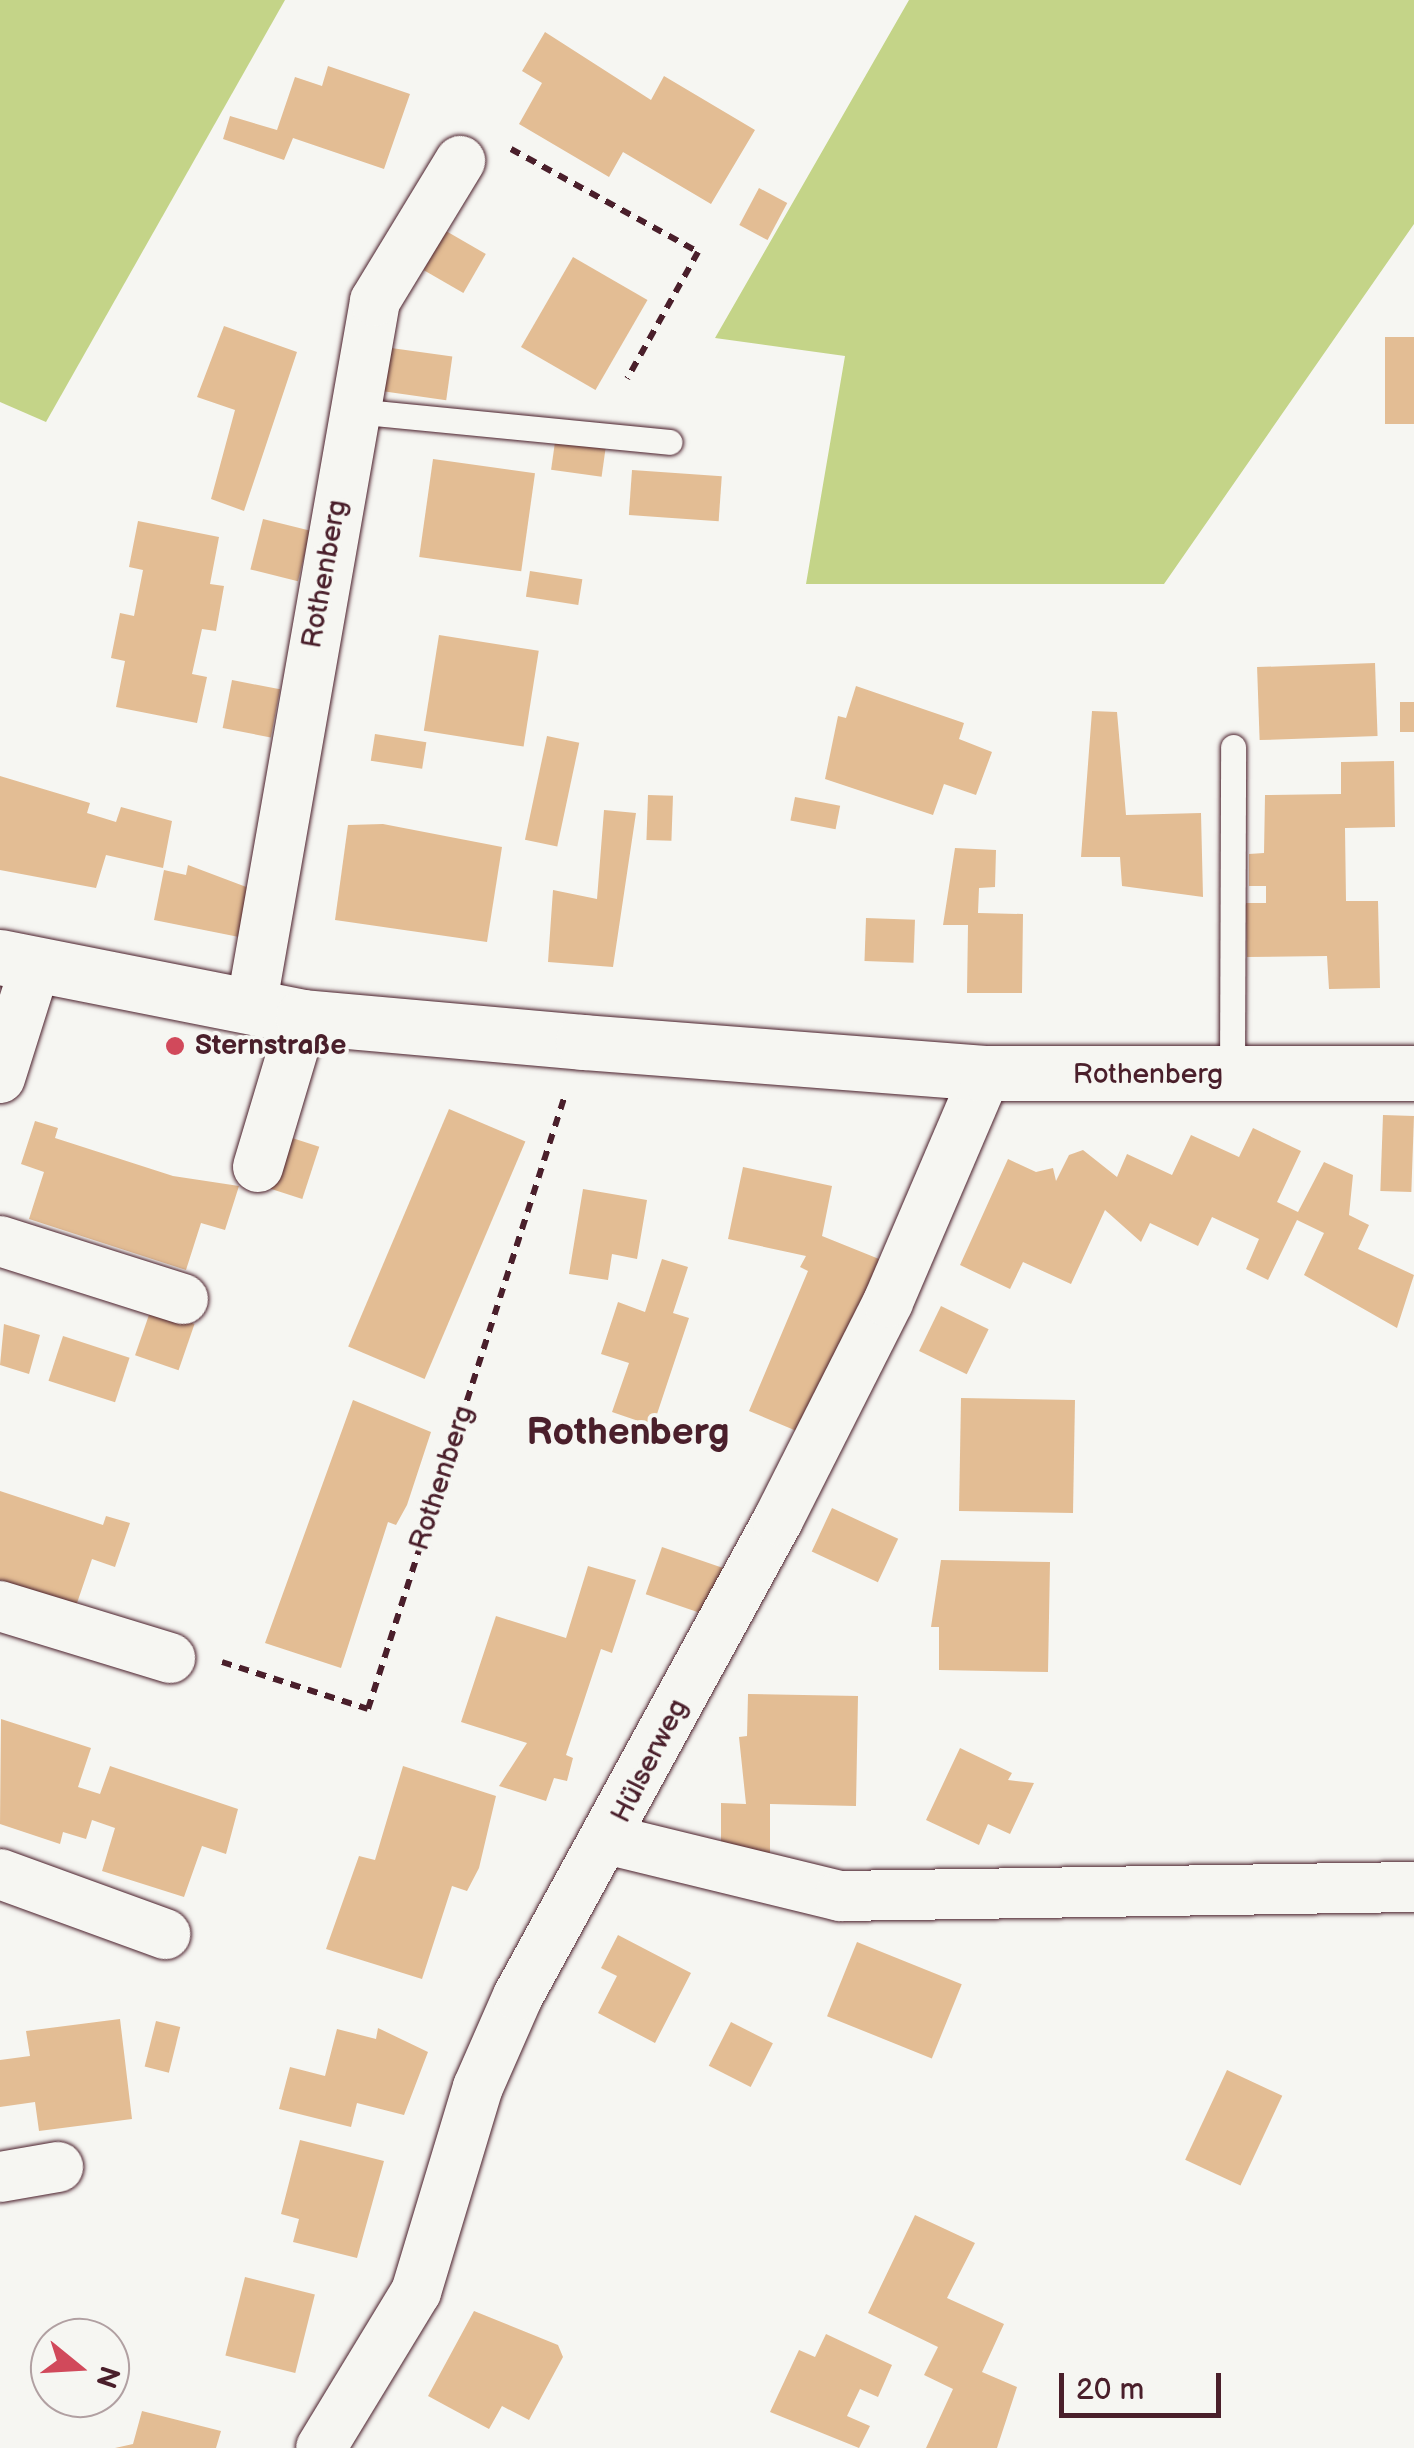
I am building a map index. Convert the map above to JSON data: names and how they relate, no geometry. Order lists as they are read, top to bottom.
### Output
{
  "streets": {
    "street": ["Rothenberg", "Hülserweg"]
  },
  "crossings": [
    ["Rothenberg", "Hülserweg"]
  ],
  "districts": ["Rothenberg"],
  "places": ["Sternstraße"],
  "scale_bar": "20 m",
  "north": "right"
}
